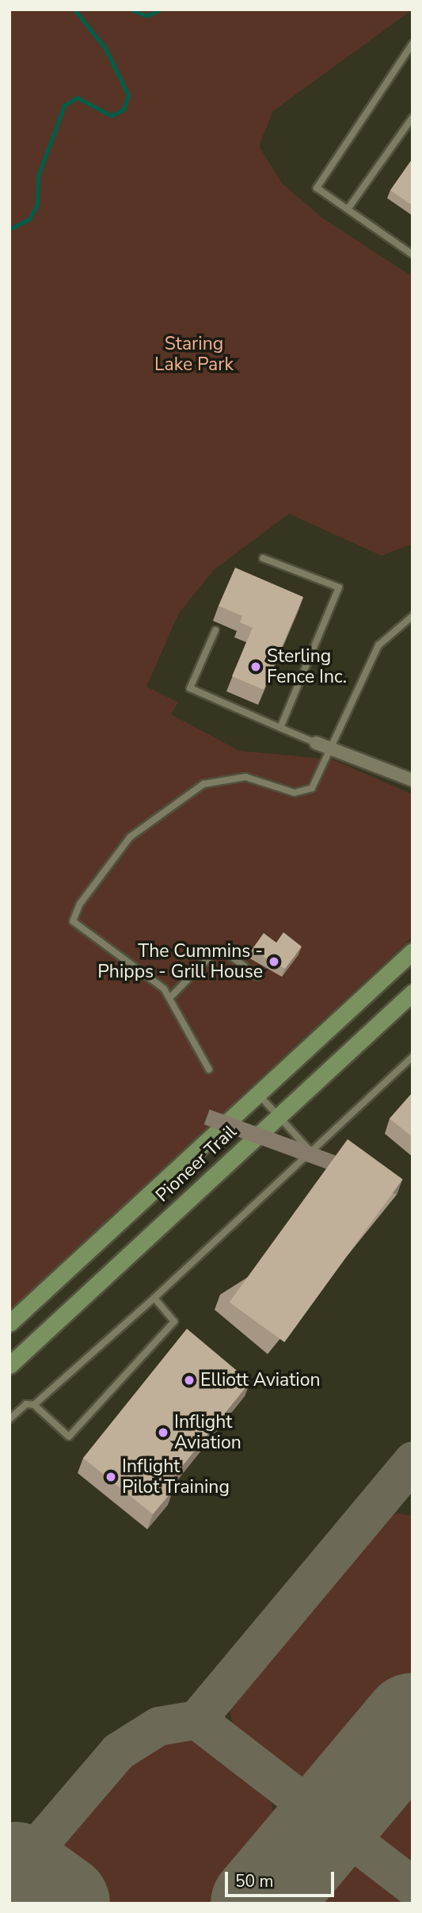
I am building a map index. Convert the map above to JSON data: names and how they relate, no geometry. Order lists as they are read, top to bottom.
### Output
{
  "streets": {
    "main road": ["Pioneer Trail"]
  },
  "parks": ["Staring Lake Park"],
  "places": [
    "Sterling Fence Inc.",
    "The Cummins - Phipps - Grill House",
    "Elliott Aviation",
    "Inflight Aviation",
    "Inflight Pilot Training"
  ],
  "scale_bar": "50 m"
}
